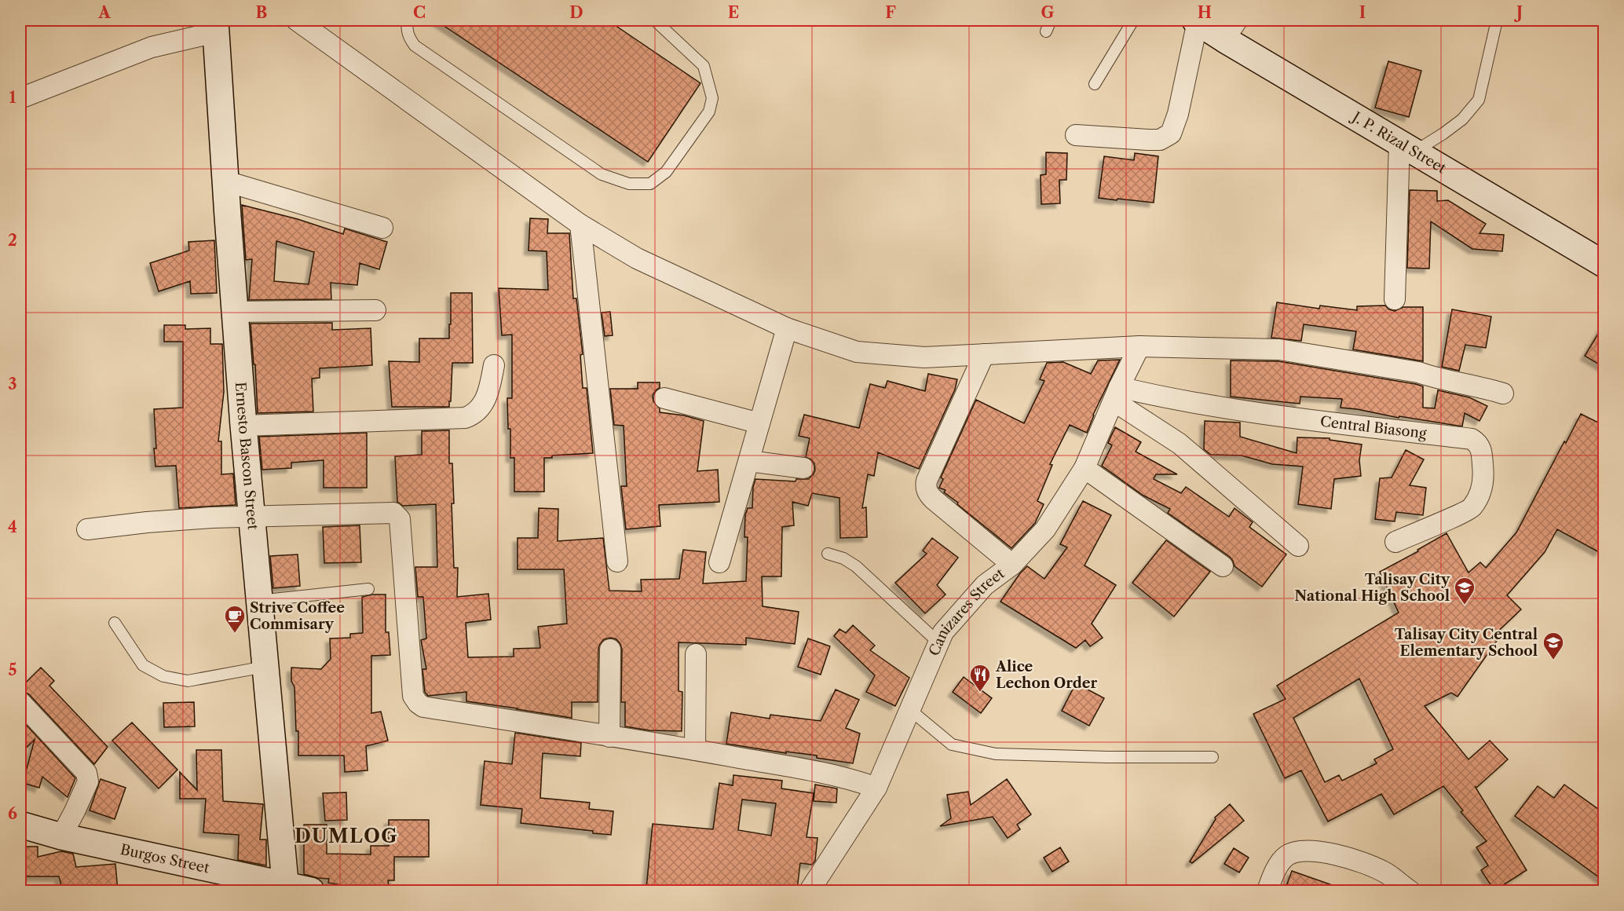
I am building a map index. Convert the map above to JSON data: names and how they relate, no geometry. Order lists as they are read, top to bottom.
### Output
{
  "streets": {
    "street": [
      "J. P. Rizal Street",
      "Central Biasong",
      "Ernesto Bascon Street",
      "Canizares Street",
      "Burgos Street"
    ]
  },
  "crossings": [
    ["Central Biasong", "Canizares Street"],
    ["Ernesto Bascon Street", "Burgos Street"]
  ],
  "districts": ["DUMLOG"],
  "places": {
    "school or university": ["Talisay City National High School", "Talisay City Central Elementary School"],
    "cafe": ["Strive Coffee Commisary"],
    "restaurant": ["Alice Lechon Order"]
  },
  "grid": {
    "columns": [
      "A",
      "B",
      "C",
      "D",
      "E",
      "F",
      "G",
      "H",
      "I",
      "J"
    ],
    "rows": [
      "1",
      "2",
      "3",
      "4",
      "5",
      "6"
    ]
  }
}
